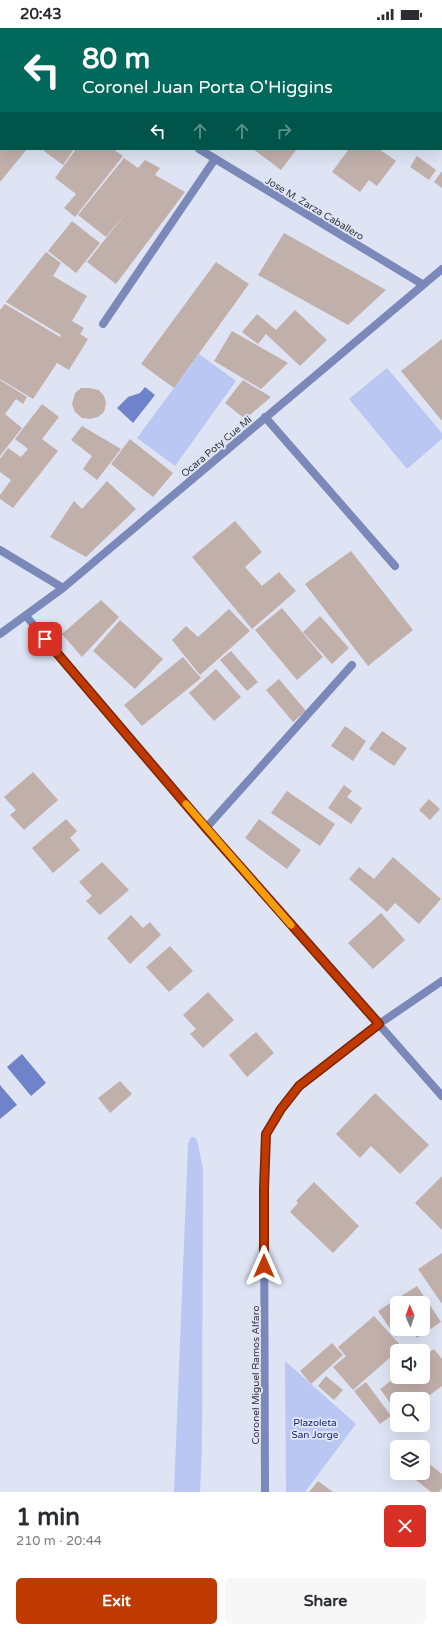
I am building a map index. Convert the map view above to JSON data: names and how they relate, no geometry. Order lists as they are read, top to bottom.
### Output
{
  "streets": {
    "street": ["Jose M. Zarza Caballero", "Ocara Poty Cue Mi", "Coronel Miguel Ramos Alfaro"]
  },
  "crossings": [
    ["Jose M. Zarza Caballero", "Ocara Poty Cue Mi"]
  ],
  "parks": ["Plazoleta San Jorge"],
  "north": "top",
  "page": {
    "status": "20:43",
    "turn": ["80 m", "Coronel Juan Porta O'Higgins"],
    "heading": ["1 min", "210 m · 20:44"],
    "buttons": ["Exit", "Share"]
  }
}
